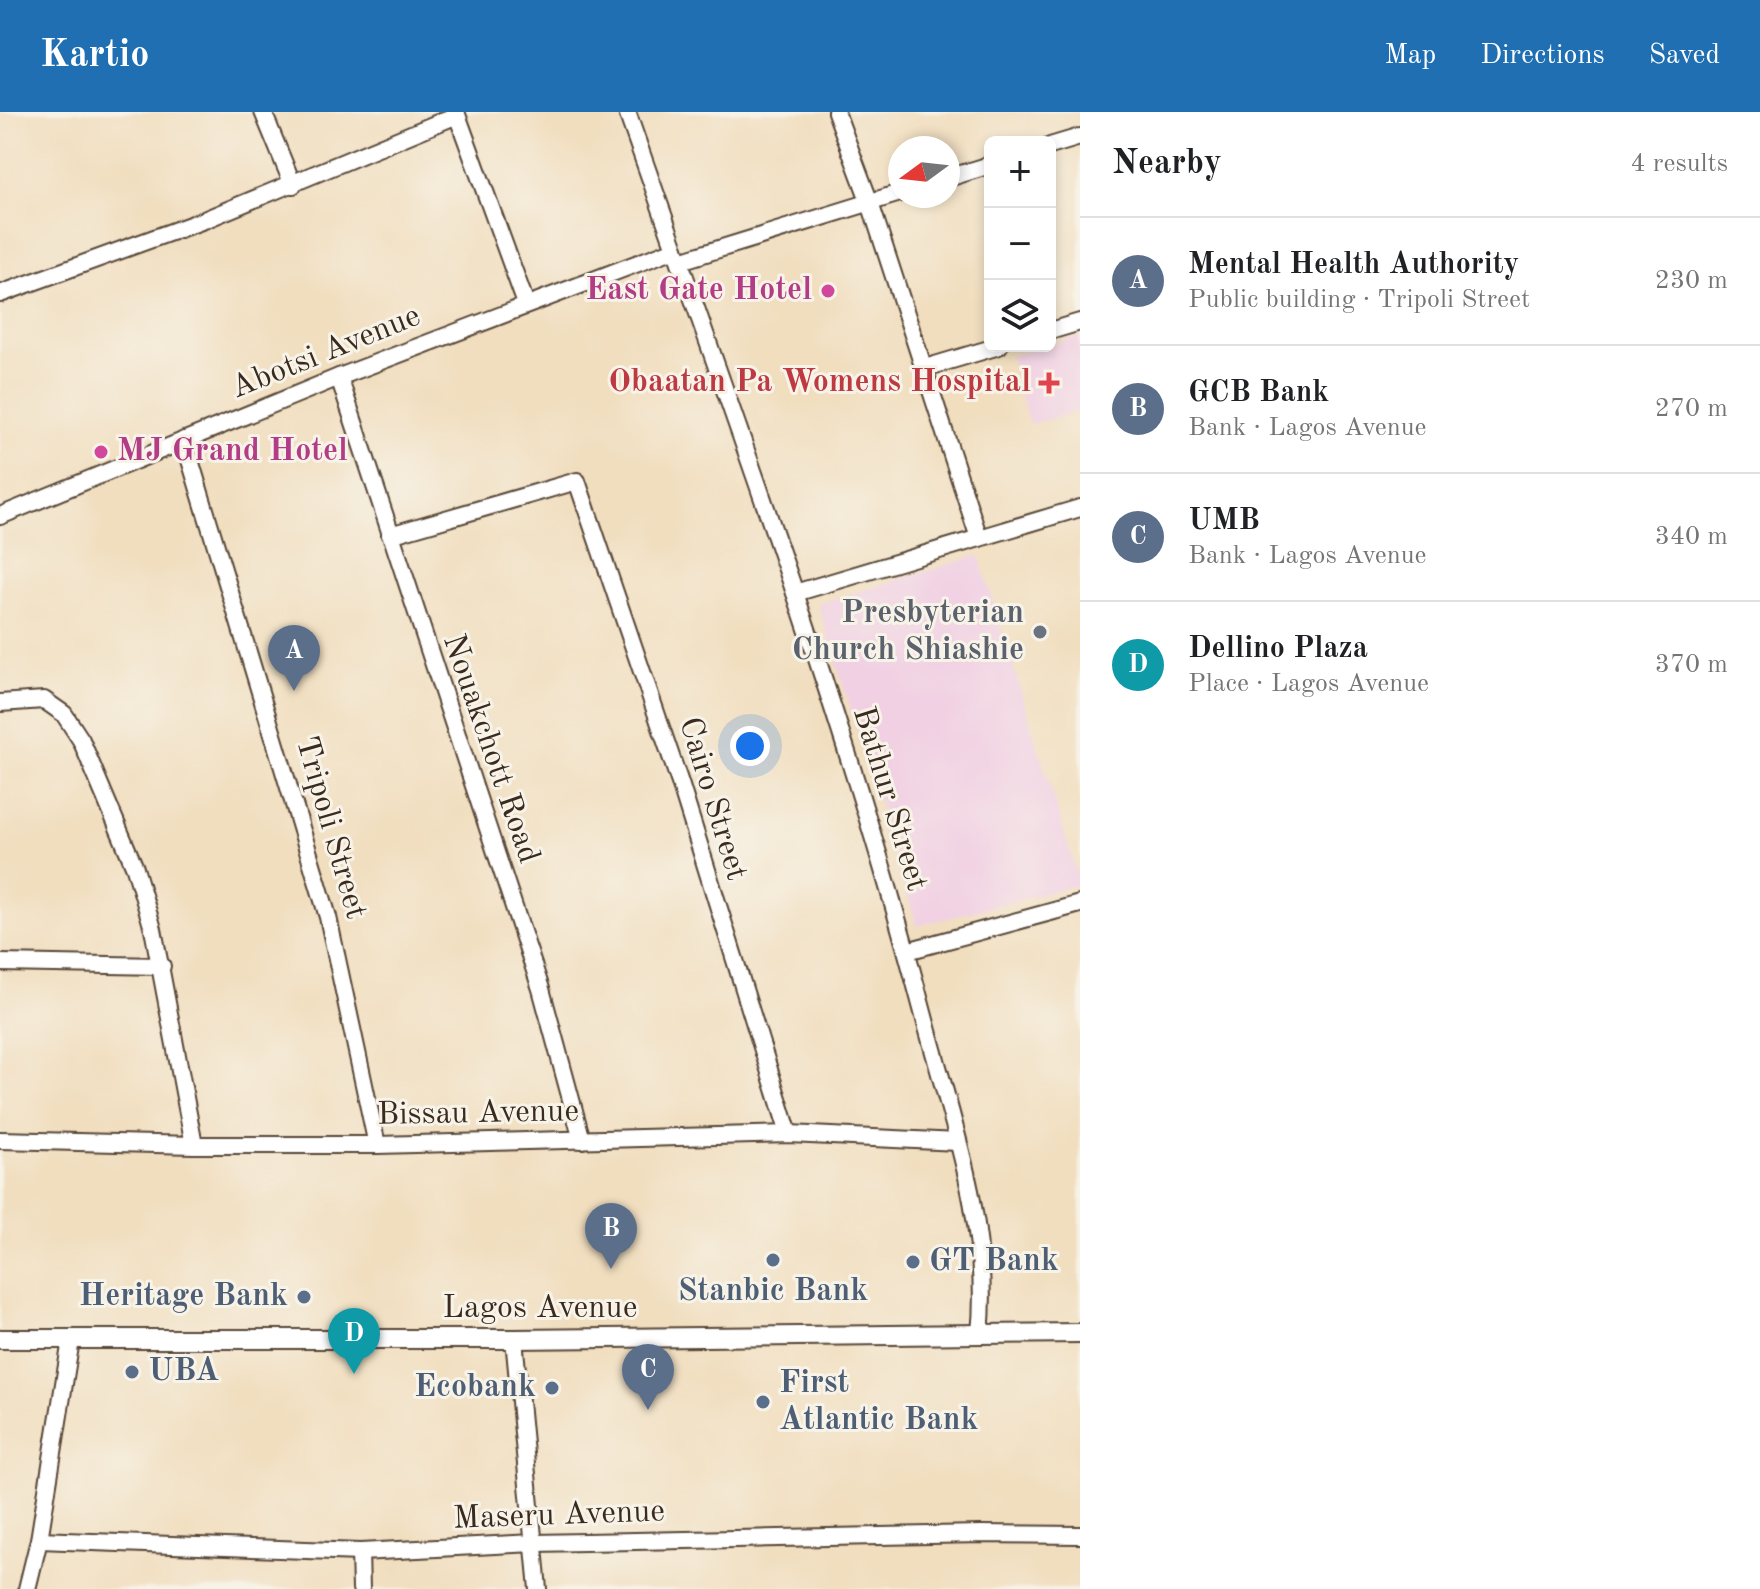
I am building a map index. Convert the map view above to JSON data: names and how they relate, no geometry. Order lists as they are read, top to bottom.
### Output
{
  "streets": {
    "street": [
      "Abotsi Avenue",
      "Nouakchott Road",
      "Cairo Street",
      "Bathur Street",
      "Tripoli Street",
      "Bissau Avenue",
      "Lagos Avenue",
      "Maseru Avenue"
    ]
  },
  "crossings": [
    ["Abotsi Avenue", "Nouakchott Road"],
    ["Abotsi Avenue", "Bathur Street"],
    ["Abotsi Avenue", "Tripoli Street"],
    ["Nouakchott Road", "Cairo Street"],
    ["Nouakchott Road", "Bissau Avenue"],
    ["Cairo Street", "Bissau Avenue"],
    ["Bathur Street", "Bissau Avenue"],
    ["Bathur Street", "Lagos Avenue"],
    ["Tripoli Street", "Bissau Avenue"]
  ],
  "places": {
    "other": [
      "East Gate Hotel",
      "MJ Grand Hotel",
      "Presbyterian Church Shiashie",
      "Stanbic Bank",
      "GT Bank",
      "Heritage Bank",
      "UBA",
      "Ecobank",
      "First Atlantic Bank"
    ],
    "health": ["Obaatan Pa Womens Hospital"]
  },
  "north": "left",
  "page": {
    "header": "Kartio",
    "nav": ["Map", "Directions", "Saved"],
    "heading": ["Nearby", "4 results"],
    "map_buttons": ["+", "−"],
    "list": [
      {
        "mark": "A",
        "name": "Mental Health Authority",
        "note": "Public building · Tripoli Street",
        "value": "230 m"
      },
      {
        "mark": "B",
        "name": "GCB Bank",
        "note": "Bank · Lagos Avenue",
        "value": "270 m"
      },
      {
        "mark": "C",
        "name": "UMB",
        "note": "Bank · Lagos Avenue",
        "value": "340 m"
      },
      {
        "mark": "D",
        "name": "Dellino Plaza",
        "note": "Place · Lagos Avenue",
        "value": "370 m"
      }
    ],
    "pins": [
      "A",
      "B",
      "D",
      "C"
    ]
  }
}
